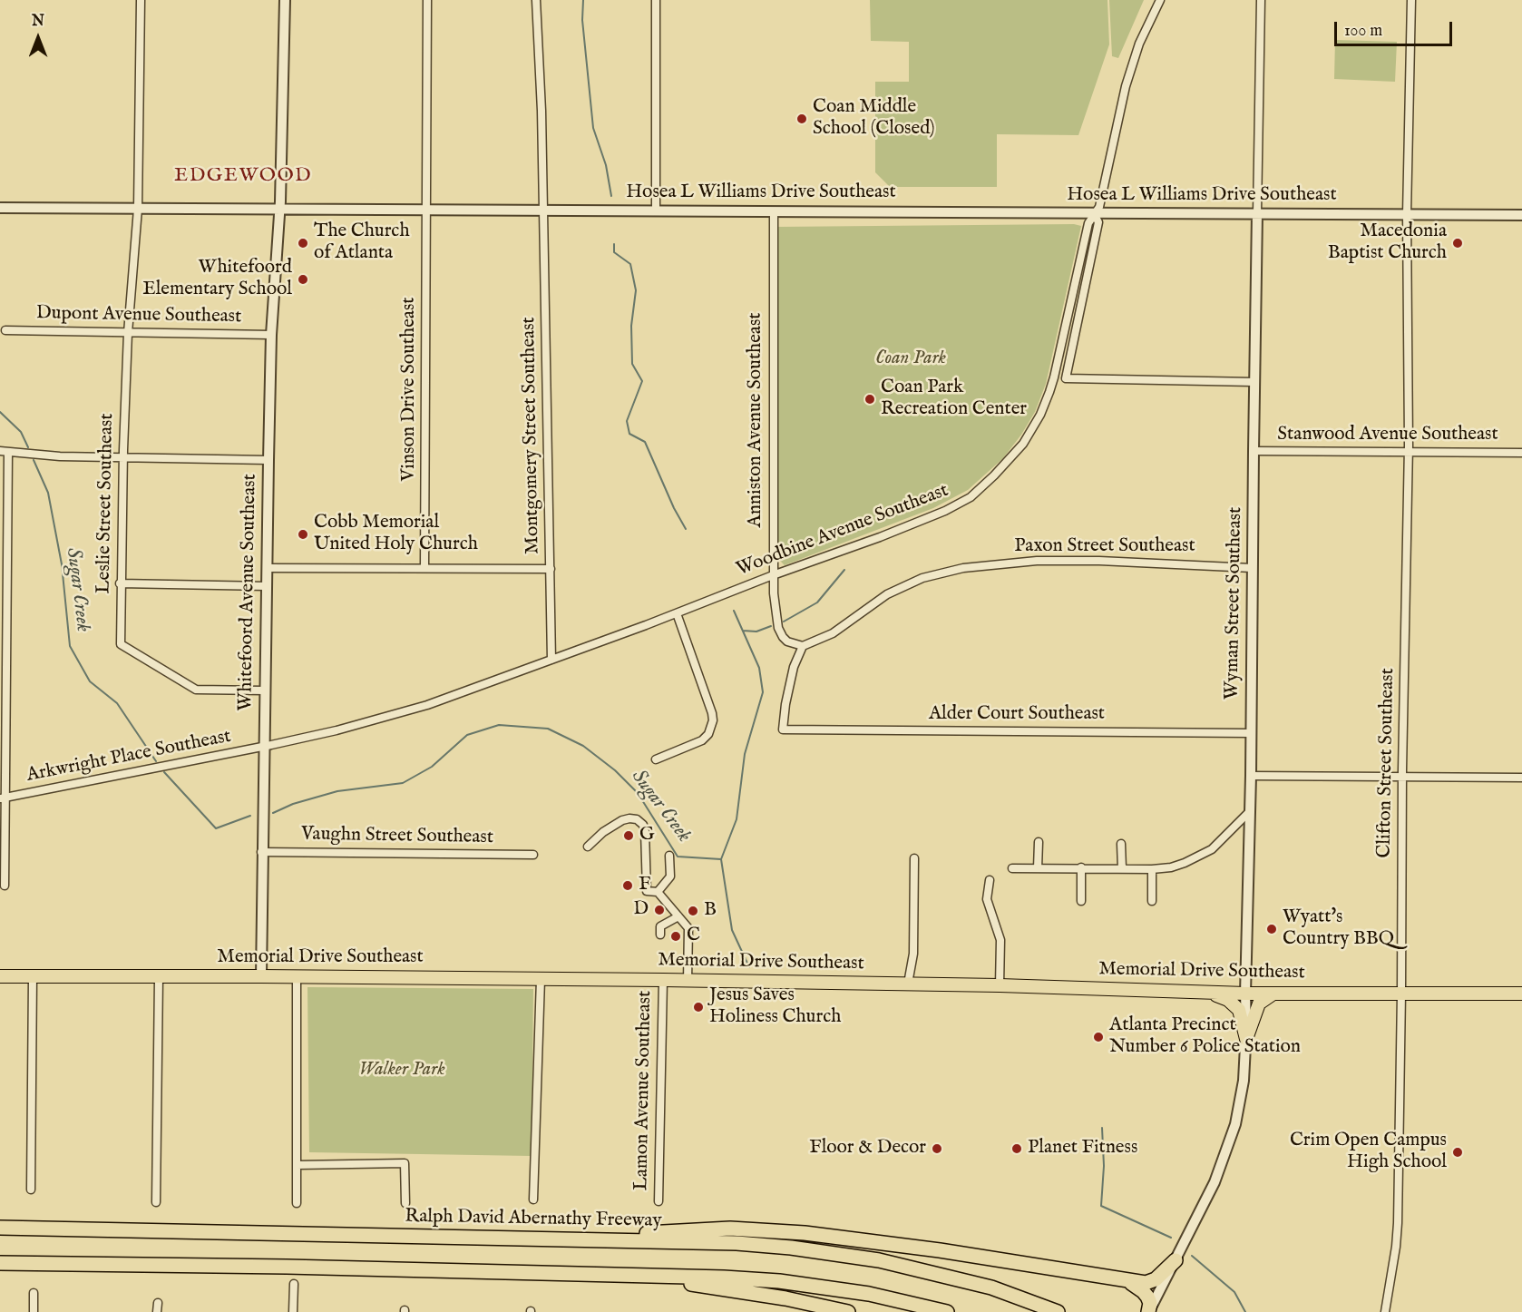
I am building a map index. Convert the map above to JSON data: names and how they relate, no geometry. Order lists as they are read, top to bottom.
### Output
{
  "streets": {
    "highway": ["Ralph David Abernathy Freeway"],
    "main road": ["Memorial Drive Southeast"],
    "street": [
      "Hosea L Williams Drive Southeast",
      "Dupont Avenue Southeast",
      "Vinson Drive Southeast",
      "Anniston Avenue Southeast",
      "Montgomery Street Southeast",
      "Stanwood Avenue Southeast",
      "Leslie Street Southeast",
      "Woodbine Avenue Southeast",
      "Paxon Street Southeast",
      "Whitefoord Avenue Southeast",
      "Wyman Street Southeast",
      "Alder Court Southeast",
      "Arkwright Place Southeast",
      "Clifton Street Southeast",
      "Vaughn Street Southeast",
      "Lamon Avenue Southeast"
    ]
  },
  "crossings": [
    ["Hosea L Williams Drive Southeast", "Vinson Drive Southeast"],
    ["Hosea L Williams Drive Southeast", "Anniston Avenue Southeast"],
    ["Hosea L Williams Drive Southeast", "Montgomery Street Southeast"],
    ["Hosea L Williams Drive Southeast", "Leslie Street Southeast"],
    ["Hosea L Williams Drive Southeast", "Woodbine Avenue Southeast"],
    ["Hosea L Williams Drive Southeast", "Whitefoord Avenue Southeast"],
    ["Hosea L Williams Drive Southeast", "Wyman Street Southeast"],
    ["Hosea L Williams Drive Southeast", "Clifton Street Southeast"],
    ["Dupont Avenue Southeast", "Leslie Street Southeast"],
    ["Dupont Avenue Southeast", "Whitefoord Avenue Southeast"],
    ["Anniston Avenue Southeast", "Woodbine Avenue Southeast"],
    ["Anniston Avenue Southeast", "Paxon Street Southeast"],
    ["Anniston Avenue Southeast", "Alder Court Southeast"],
    ["Montgomery Street Southeast", "Woodbine Avenue Southeast"],
    ["Stanwood Avenue Southeast", "Wyman Street Southeast"],
    ["Stanwood Avenue Southeast", "Clifton Street Southeast"],
    ["Leslie Street Southeast", "Whitefoord Avenue Southeast"],
    ["Woodbine Avenue Southeast", "Whitefoord Avenue Southeast"],
    ["Woodbine Avenue Southeast", "Arkwright Place Southeast"],
    ["Paxon Street Southeast", "Wyman Street Southeast"],
    ["Paxon Street Southeast", "Alder Court Southeast"],
    ["Whitefoord Avenue Southeast", "Arkwright Place Southeast"],
    ["Whitefoord Avenue Southeast", "Vaughn Street Southeast"],
    ["Whitefoord Avenue Southeast", "Memorial Drive Southeast"],
    ["Wyman Street Southeast", "Alder Court Southeast"],
    ["Wyman Street Southeast", "Memorial Drive Southeast"],
    ["Clifton Street Southeast", "Memorial Drive Southeast"],
    ["Memorial Drive Southeast", "Lamon Avenue Southeast"]
  ],
  "districts": ["EDGEWOOD"],
  "water": ["Sugar Creek"],
  "parks": ["Coan Park", "Walker Park"],
  "places": [
    "Coan Middle School (Closed)",
    "The Church of Atlanta",
    "Macedonia Baptist Church",
    "Whitefoord Elementary School",
    "Coan Park Recreation Center",
    "Cobb Memorial United Holy Church",
    "G",
    "F",
    "D",
    "B",
    "Wyatt's Country BBQ",
    "C",
    "Jesus Saves Holiness Church",
    "Atlanta Precinct Number 6 Police Station",
    "Floor & Decor",
    "Planet Fitness",
    "Crim Open Campus High School"
  ],
  "scale_bar": "100 m",
  "north": "top"
}
